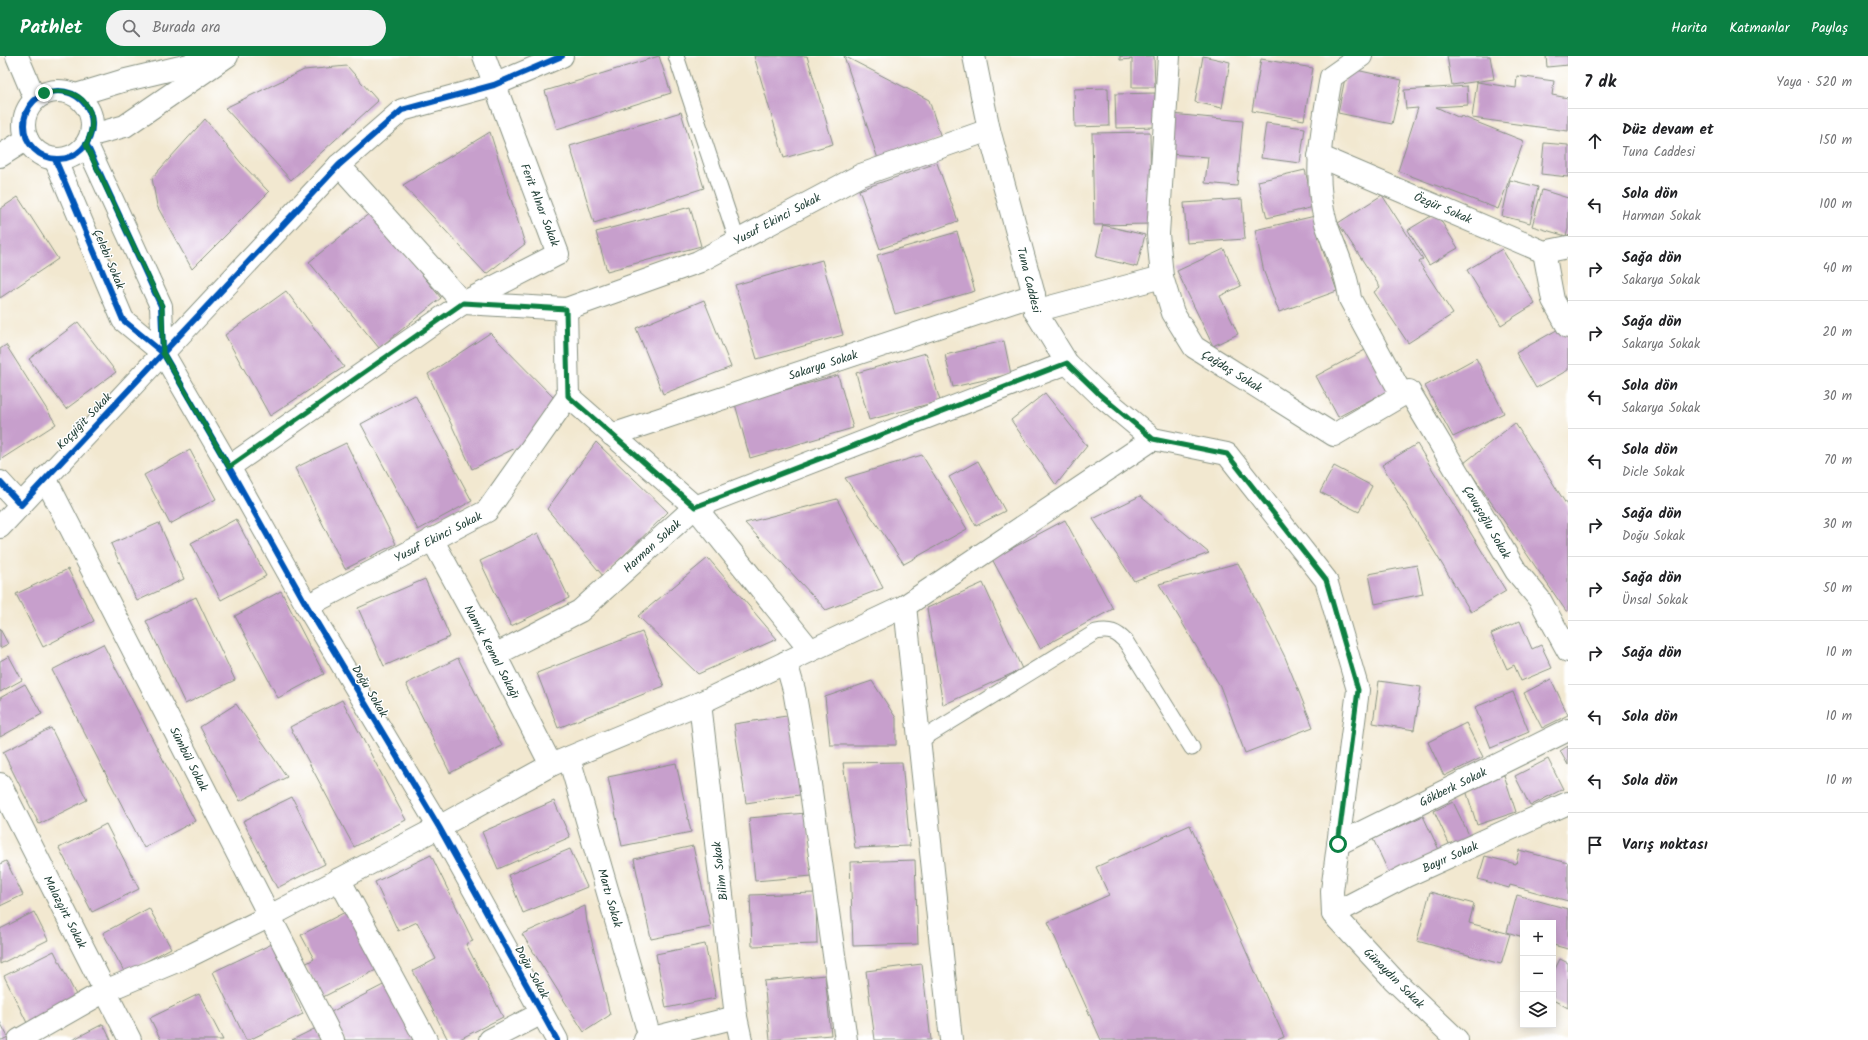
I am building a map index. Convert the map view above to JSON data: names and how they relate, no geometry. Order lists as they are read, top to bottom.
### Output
{
  "streets": {
    "street": [
      "Ferit Alnar Sokak",
      "Özgür Sokak",
      "Yusuf Ekinci Sokak",
      "Çelebi Sokak",
      "Tuna Caddesi",
      "Sakarya Sokak",
      "Çağdaş Sokak",
      "Koçyiğit Sokak",
      "Çavuşoğlu Sokak",
      "Harman Sokak",
      "Namık Kemal Sokağı",
      "Doğu Sokak",
      "Sümbül Sokak",
      "Gökberk Sokak",
      "Bayır Sokak",
      "Bilim Sokak",
      "Martı Sokak",
      "Malazgirt Sokak",
      "Günaydın Sokak"
    ]
  },
  "crossings": [
    ["Ferit Alnar Sokak", "Koçyiğit Sokak"],
    ["Yusuf Ekinci Sokak", "Tuna Caddesi"],
    ["Yusuf Ekinci Sokak", "Namık Kemal Sokağı"],
    ["Yusuf Ekinci Sokak", "Doğu Sokak"],
    ["Çelebi Sokak", "Koçyiğit Sokak"],
    ["Çelebi Sokak", "Doğu Sokak"],
    ["Tuna Caddesi", "Sakarya Sokak"],
    ["Tuna Caddesi", "Harman Sokak"],
    ["Tuna Caddesi", "Gökberk Sokak"],
    ["Tuna Caddesi", "Bayır Sokak"],
    ["Tuna Caddesi", "Günaydın Sokak"],
    ["Sakarya Sokak", "Çağdaş Sokak"],
    ["Çağdaş Sokak", "Çavuşoğlu Sokak"],
    ["Koçyiğit Sokak", "Doğu Sokak"],
    ["Koçyiğit Sokak", "Sümbül Sokak"],
    ["Harman Sokak", "Namık Kemal Sokağı"],
    ["Namık Kemal Sokağı", "Martı Sokak"],
    ["Bayır Sokak", "Günaydın Sokak"]
  ],
  "page": {
    "header": "Pathlet",
    "search": "Burada ara",
    "nav": ["Harita", "Katmanlar", "Paylaş"],
    "heading": ["7 dk", "Yaya · 520 m"],
    "list": [
      ["Düz devam et", "Tuna Caddesi", "150 m"],
      ["Sola dön", "Harman Sokak", "100 m"],
      ["Sağa dön", "Sakarya Sokak", "40 m"],
      ["Sağa dön", "Sakarya Sokak", "20 m"],
      ["Sola dön", "Sakarya Sokak", "30 m"],
      ["Sola dön", "Dicle Sokak", "70 m"],
      ["Sağa dön", "Doğu Sokak", "30 m"],
      ["Sağa dön", "Ünsal Sokak", "50 m"],
      ["Sağa dön", "10 m"],
      ["Sola dön", "10 m"],
      ["Sola dön", "10 m"],
      "Varış noktası"
    ],
    "map_buttons": ["+", "−"]
  }
}
